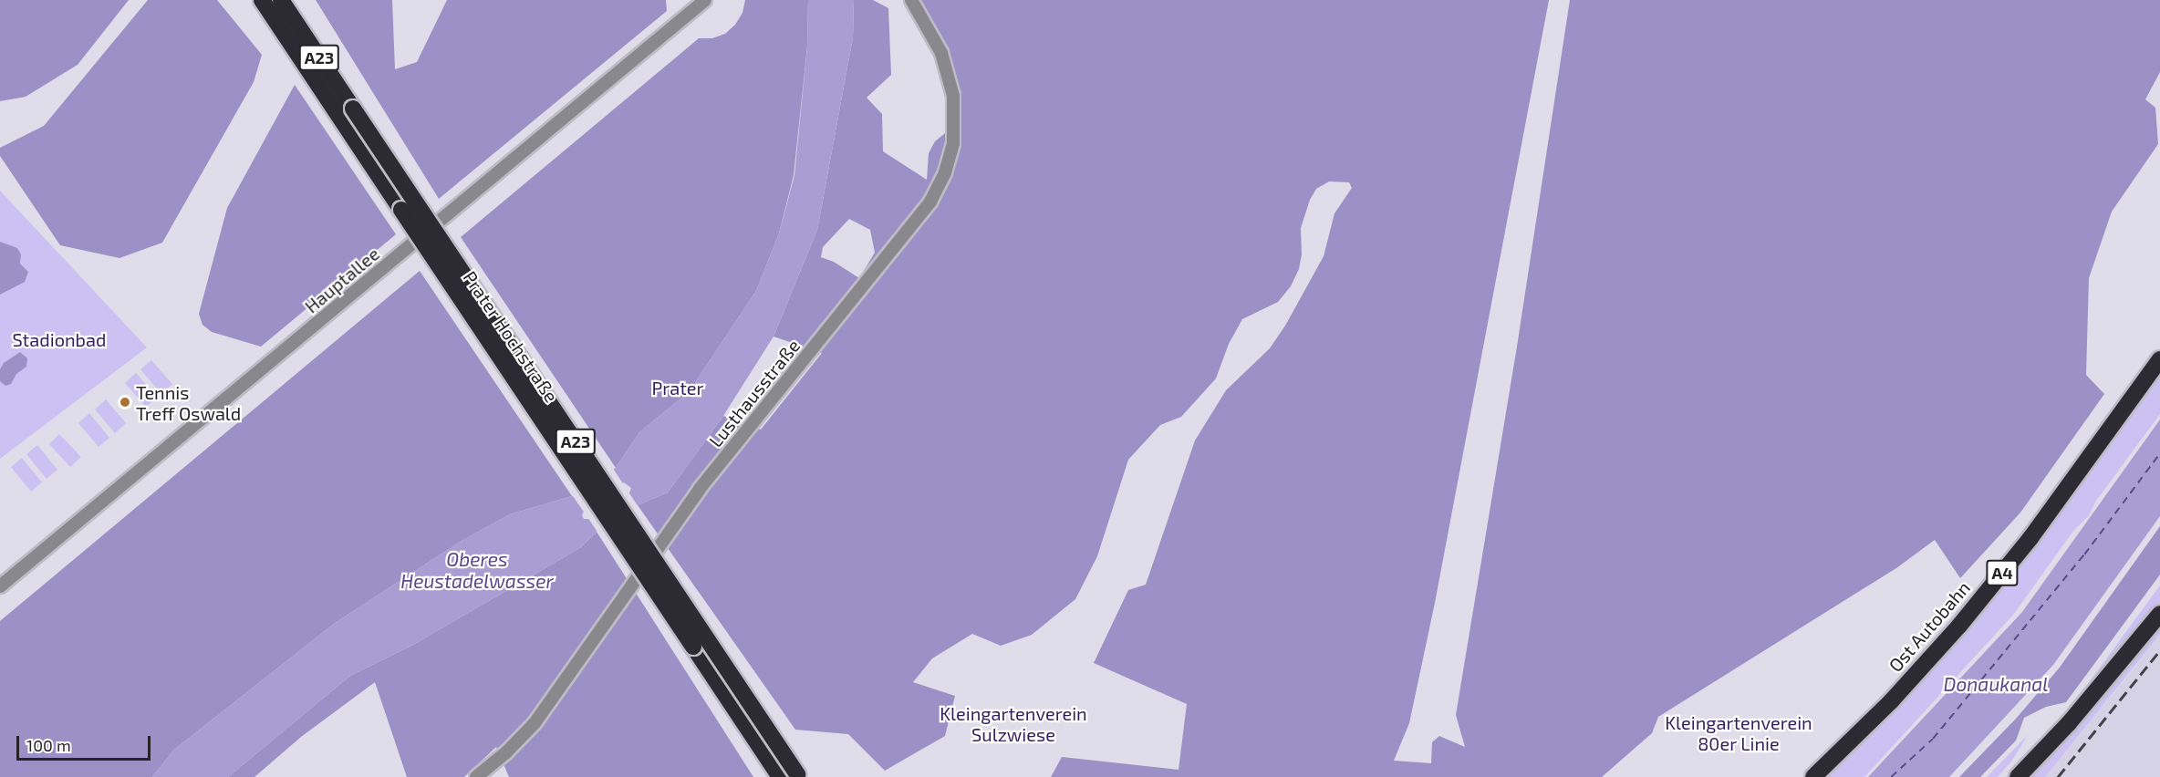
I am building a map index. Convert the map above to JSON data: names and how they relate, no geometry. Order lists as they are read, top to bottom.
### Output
{
  "streets": {
    "highway": [
      "A23",
      "Prater Hochstraße",
      "A4",
      "Ost Autobahn"
    ],
    "street": ["Hauptallee", "Lusthausstraße"]
  },
  "water": ["Oberes Heustadelwasser", "Donaukanal"],
  "parks": [
    "Stadionbad",
    "Prater",
    "Kleingartenverein Sulzwiese",
    "Kleingartenverein 80er Linie"
  ],
  "places": ["Tennis Treff Oswald"],
  "scale_bar": "100 m"
}
